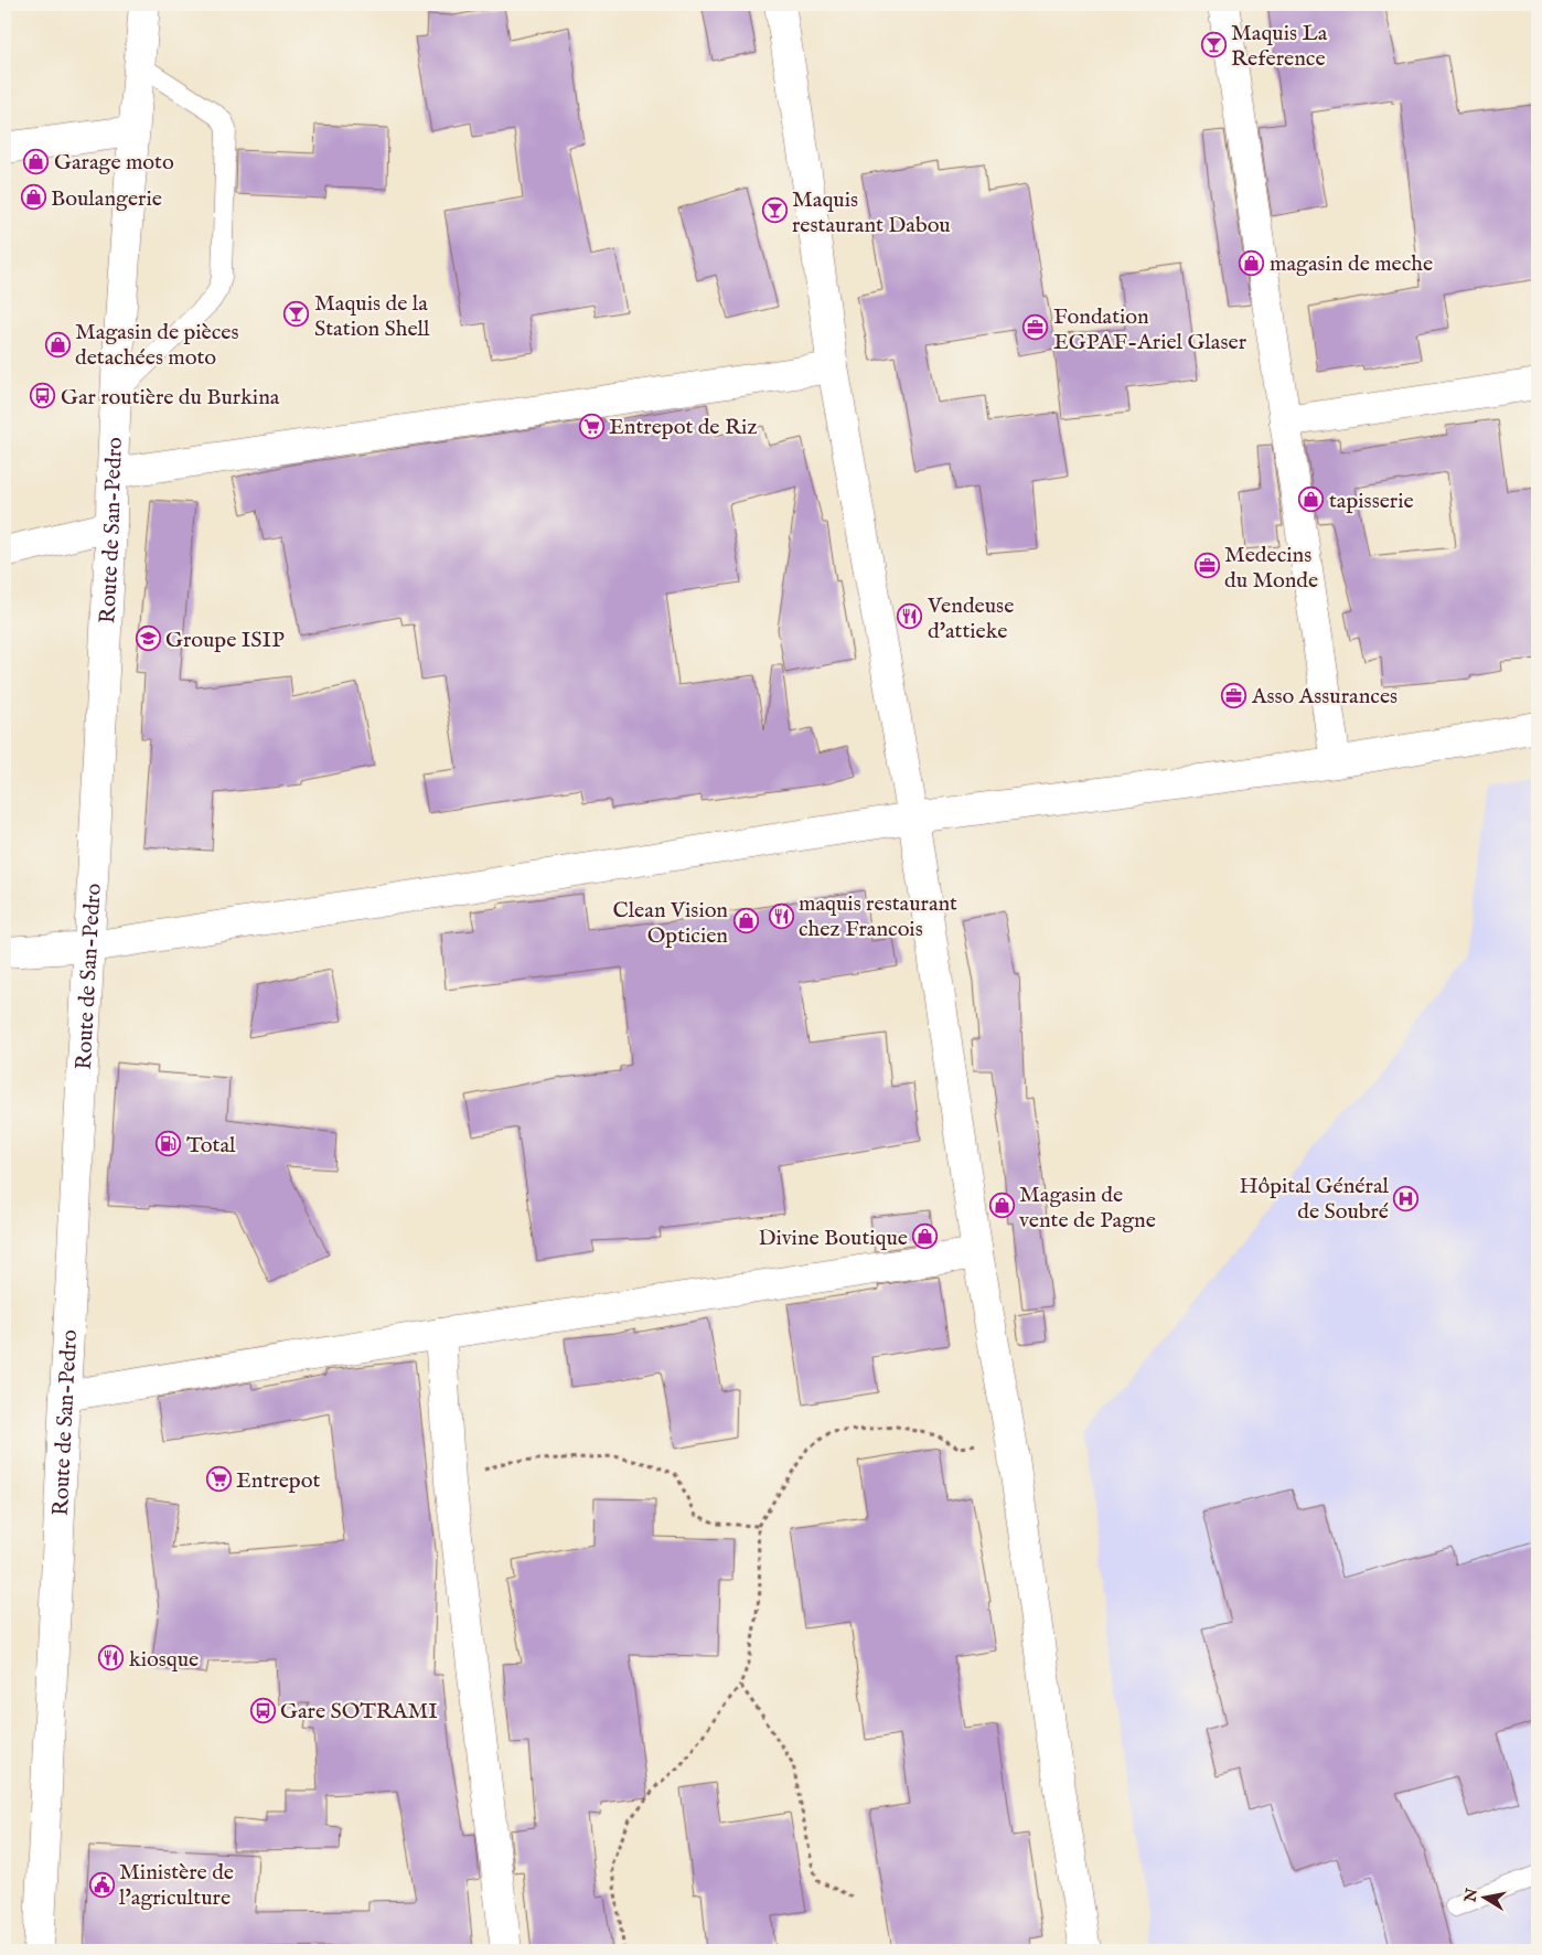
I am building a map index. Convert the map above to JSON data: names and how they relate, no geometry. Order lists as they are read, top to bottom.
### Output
{
  "streets": {
    "street": ["Route de San-Pedro"]
  },
  "places": {
    "bar": ["Maquis La Reference", "Maquis restaurant Dabou", "Maquis de la Station Shell"],
    "shop": [
      "Garage moto",
      "Boulangerie",
      "magasin de meche",
      "Magasin de pièces detachées moto",
      "tapisserie",
      "Clean Vision Opticien",
      "Magasin de vente de Pagne",
      "Divine Boutique"
    ],
    "office": ["Fondation EGPAF-Ariel Glaser", "Medecins du Monde", "Asso Assurances"],
    "bus stop": ["Gar routière du Burkina", "Gare SOTRAMI"],
    "supermarket": ["Entrepot de Riz", "Entrepot"],
    "restaurant": ["Vendeuse d'attieke", "maquis restaurant chez Francois", "kiosque"],
    "school or university": ["Groupe ISIP"],
    "fuel station": ["Total"],
    "hospital": ["Hôpital Général de Soubré"],
    "public building": ["Ministère de l'agriculture"]
  },
  "north": "left"
}
